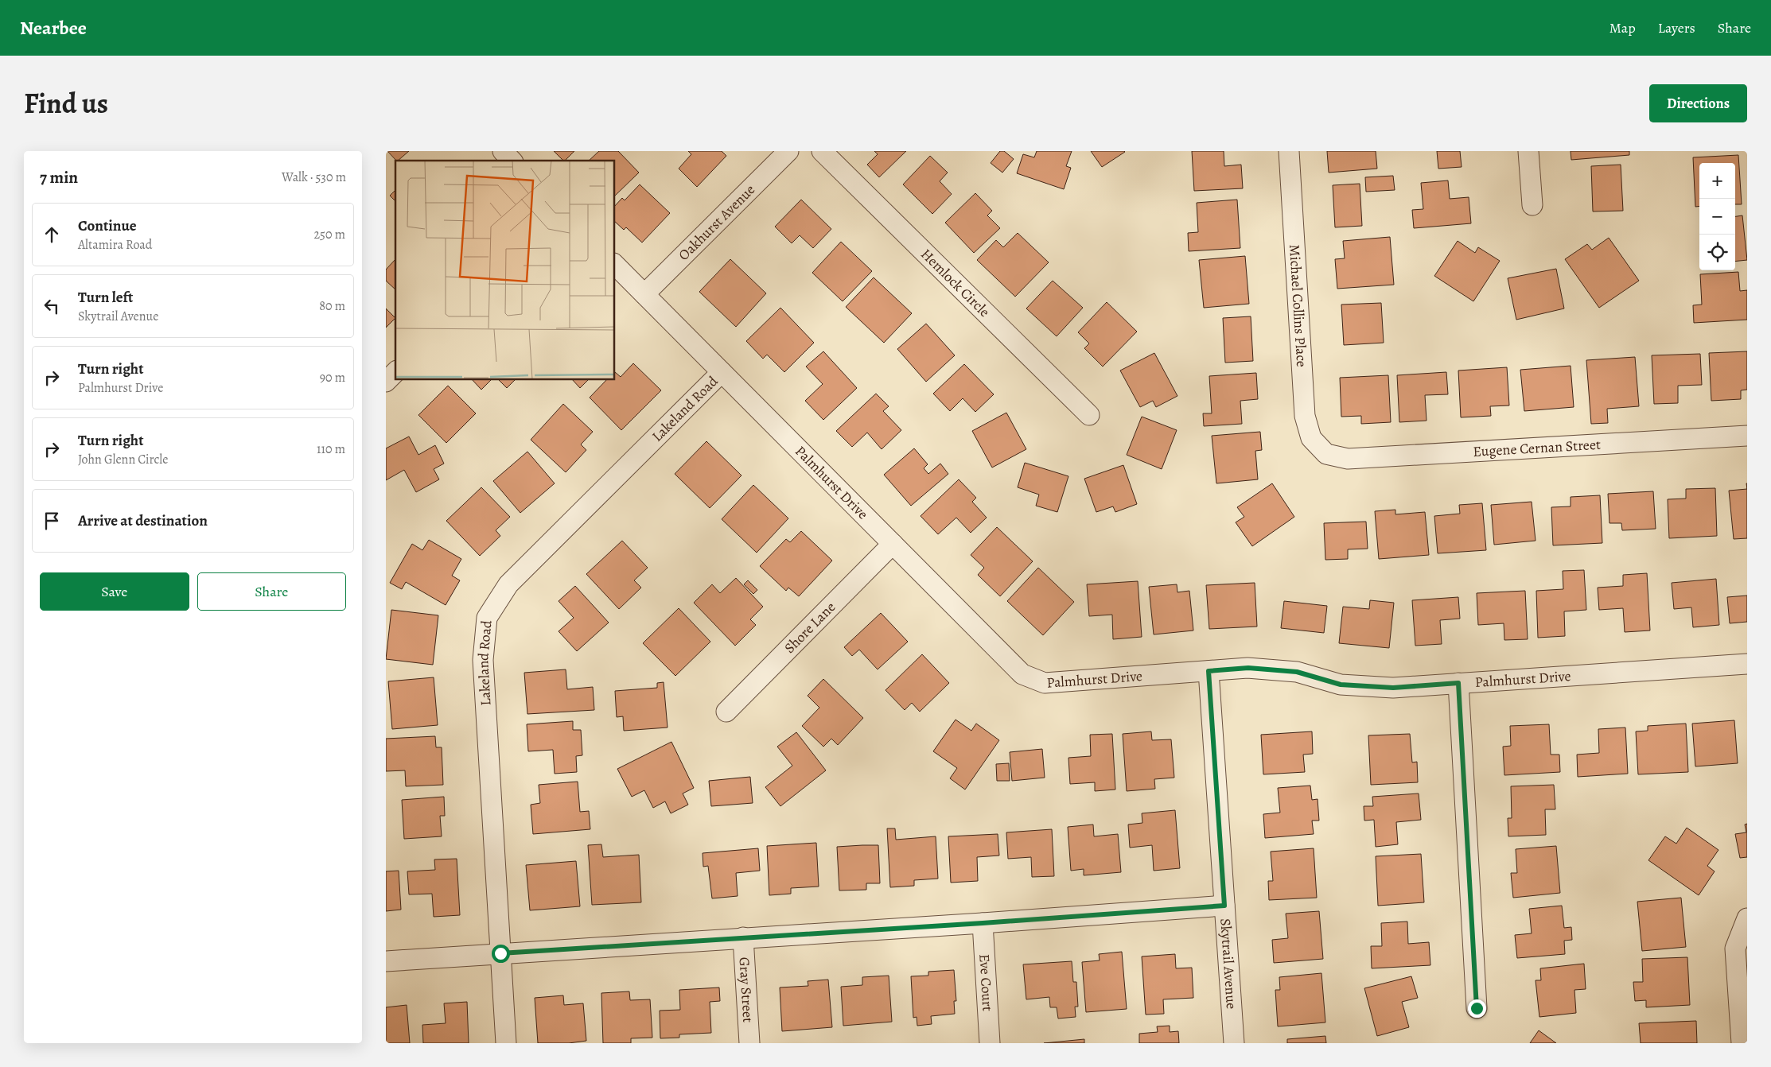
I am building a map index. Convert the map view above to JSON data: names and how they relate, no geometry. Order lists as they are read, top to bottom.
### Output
{
  "streets": {
    "street": [
      "Oakhurst Avenue",
      "Hemlock Circle",
      "Michael Collins Place",
      "Lakeland Road",
      "Eugene Cernan Street",
      "Palmhurst Drive",
      "Shore Lane",
      "Skytrail Avenue",
      "Eve Court",
      "Gray Street"
    ]
  },
  "crossings": [
    ["Oakhurst Avenue", "Palmhurst Drive"],
    ["Michael Collins Place", "Eugene Cernan Street"],
    ["Lakeland Road", "Palmhurst Drive"],
    ["Palmhurst Drive", "Shore Lane"],
    ["Palmhurst Drive", "Skytrail Avenue"]
  ],
  "page": {
    "header": "Nearbee",
    "nav": ["Map", "Layers", "Share"],
    "title": "Find us",
    "buttons": [
      "Directions",
      ["Save", "Share"]
    ],
    "heading": ["7 min", "Walk · 530 m"],
    "map_buttons": ["+", "−"],
    "list": [
      ["Continue", "Altamira Road", "250 m"],
      ["Turn left", "Skytrail Avenue", "80 m"],
      ["Turn right", "Palmhurst Drive", "90 m"],
      ["Turn right", "John Glenn Circle", "110 m"],
      "Arrive at destination"
    ]
  }
}
